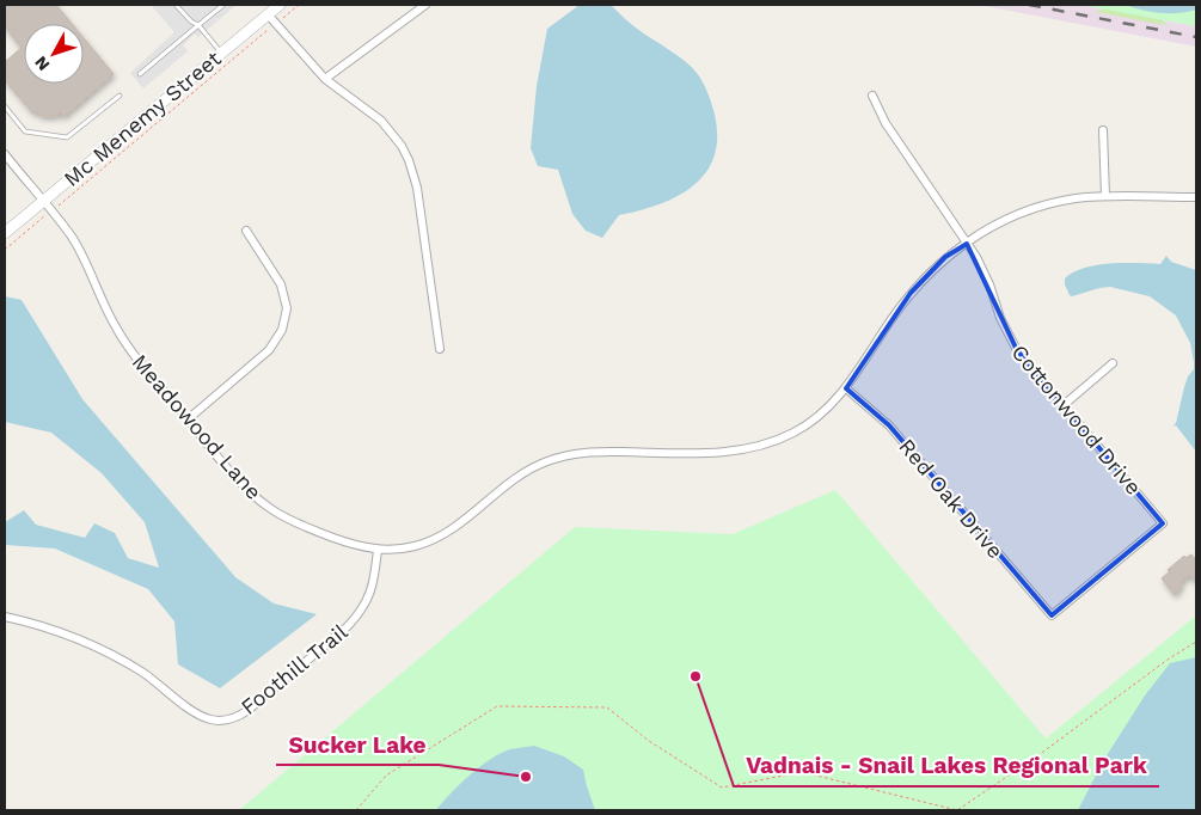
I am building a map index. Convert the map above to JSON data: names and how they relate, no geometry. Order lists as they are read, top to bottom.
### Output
{
  "streets": {
    "street": [
      "Mc Menemy Street",
      "Cottonwood Drive",
      "Meadowood Lane",
      "Red Oak Drive",
      "Foothill Trail"
    ]
  },
  "crossings": [
    ["Mc Menemy Street", "Meadowood Lane"],
    ["Cottonwood Drive", "Meadowood Lane"],
    ["Cottonwood Drive", "Red Oak Drive"],
    ["Meadowood Lane", "Red Oak Drive"],
    ["Meadowood Lane", "Foothill Trail"]
  ],
  "places": ["Vadnais - Snail Lakes Regional Park", "Sucker Lake"],
  "north": "bottom left"
}
